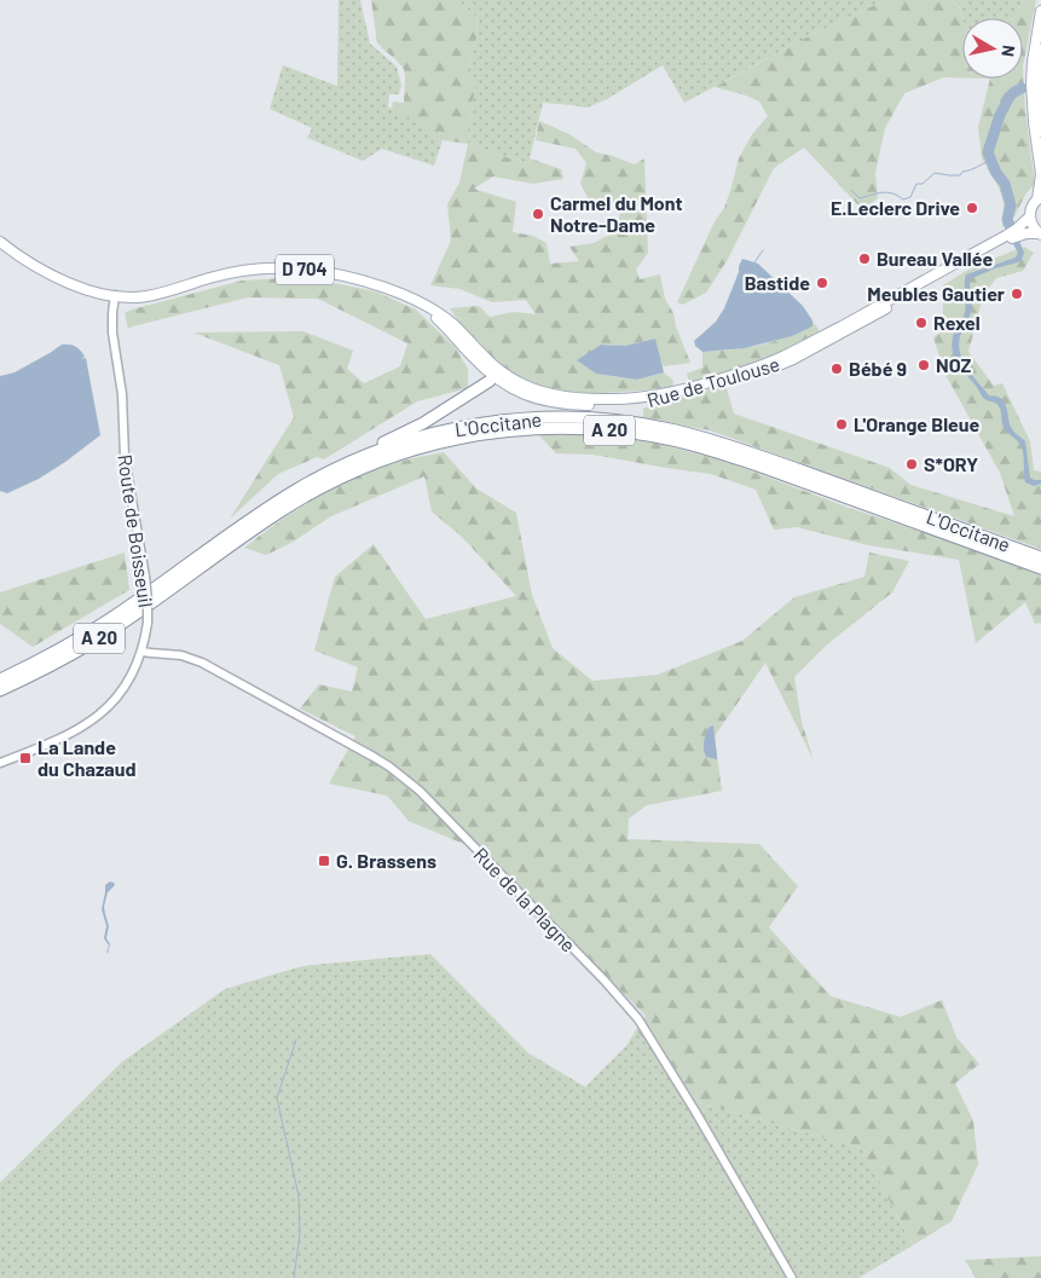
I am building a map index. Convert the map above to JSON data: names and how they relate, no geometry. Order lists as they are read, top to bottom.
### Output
{
  "streets": {
    "highway": ["L'Occitane", "A 20"],
    "main road": ["D 704", "Rue de Toulouse"],
    "street": ["Route de Boisseuil", "Rue de la Plagne"]
  },
  "crossings": [
    ["D 704", "Rue de Toulouse"],
    ["D 704", "Route de Boisseuil"],
    ["Route de Boisseuil", "Rue de la Plagne"]
  ],
  "places": {
    "other": [
      "E.Leclerc Drive",
      "Carmel du Mont Notre-Dame",
      "Bureau Vallée",
      "Bastide",
      "Meubles Gautier",
      "Rexel",
      "NOZ",
      "Bébé 9",
      "L'Orange Bleue",
      "S*ORY"
    ],
    "transit": ["La Lande du Chazaud", "G. Brassens"]
  },
  "north": "right"
}
